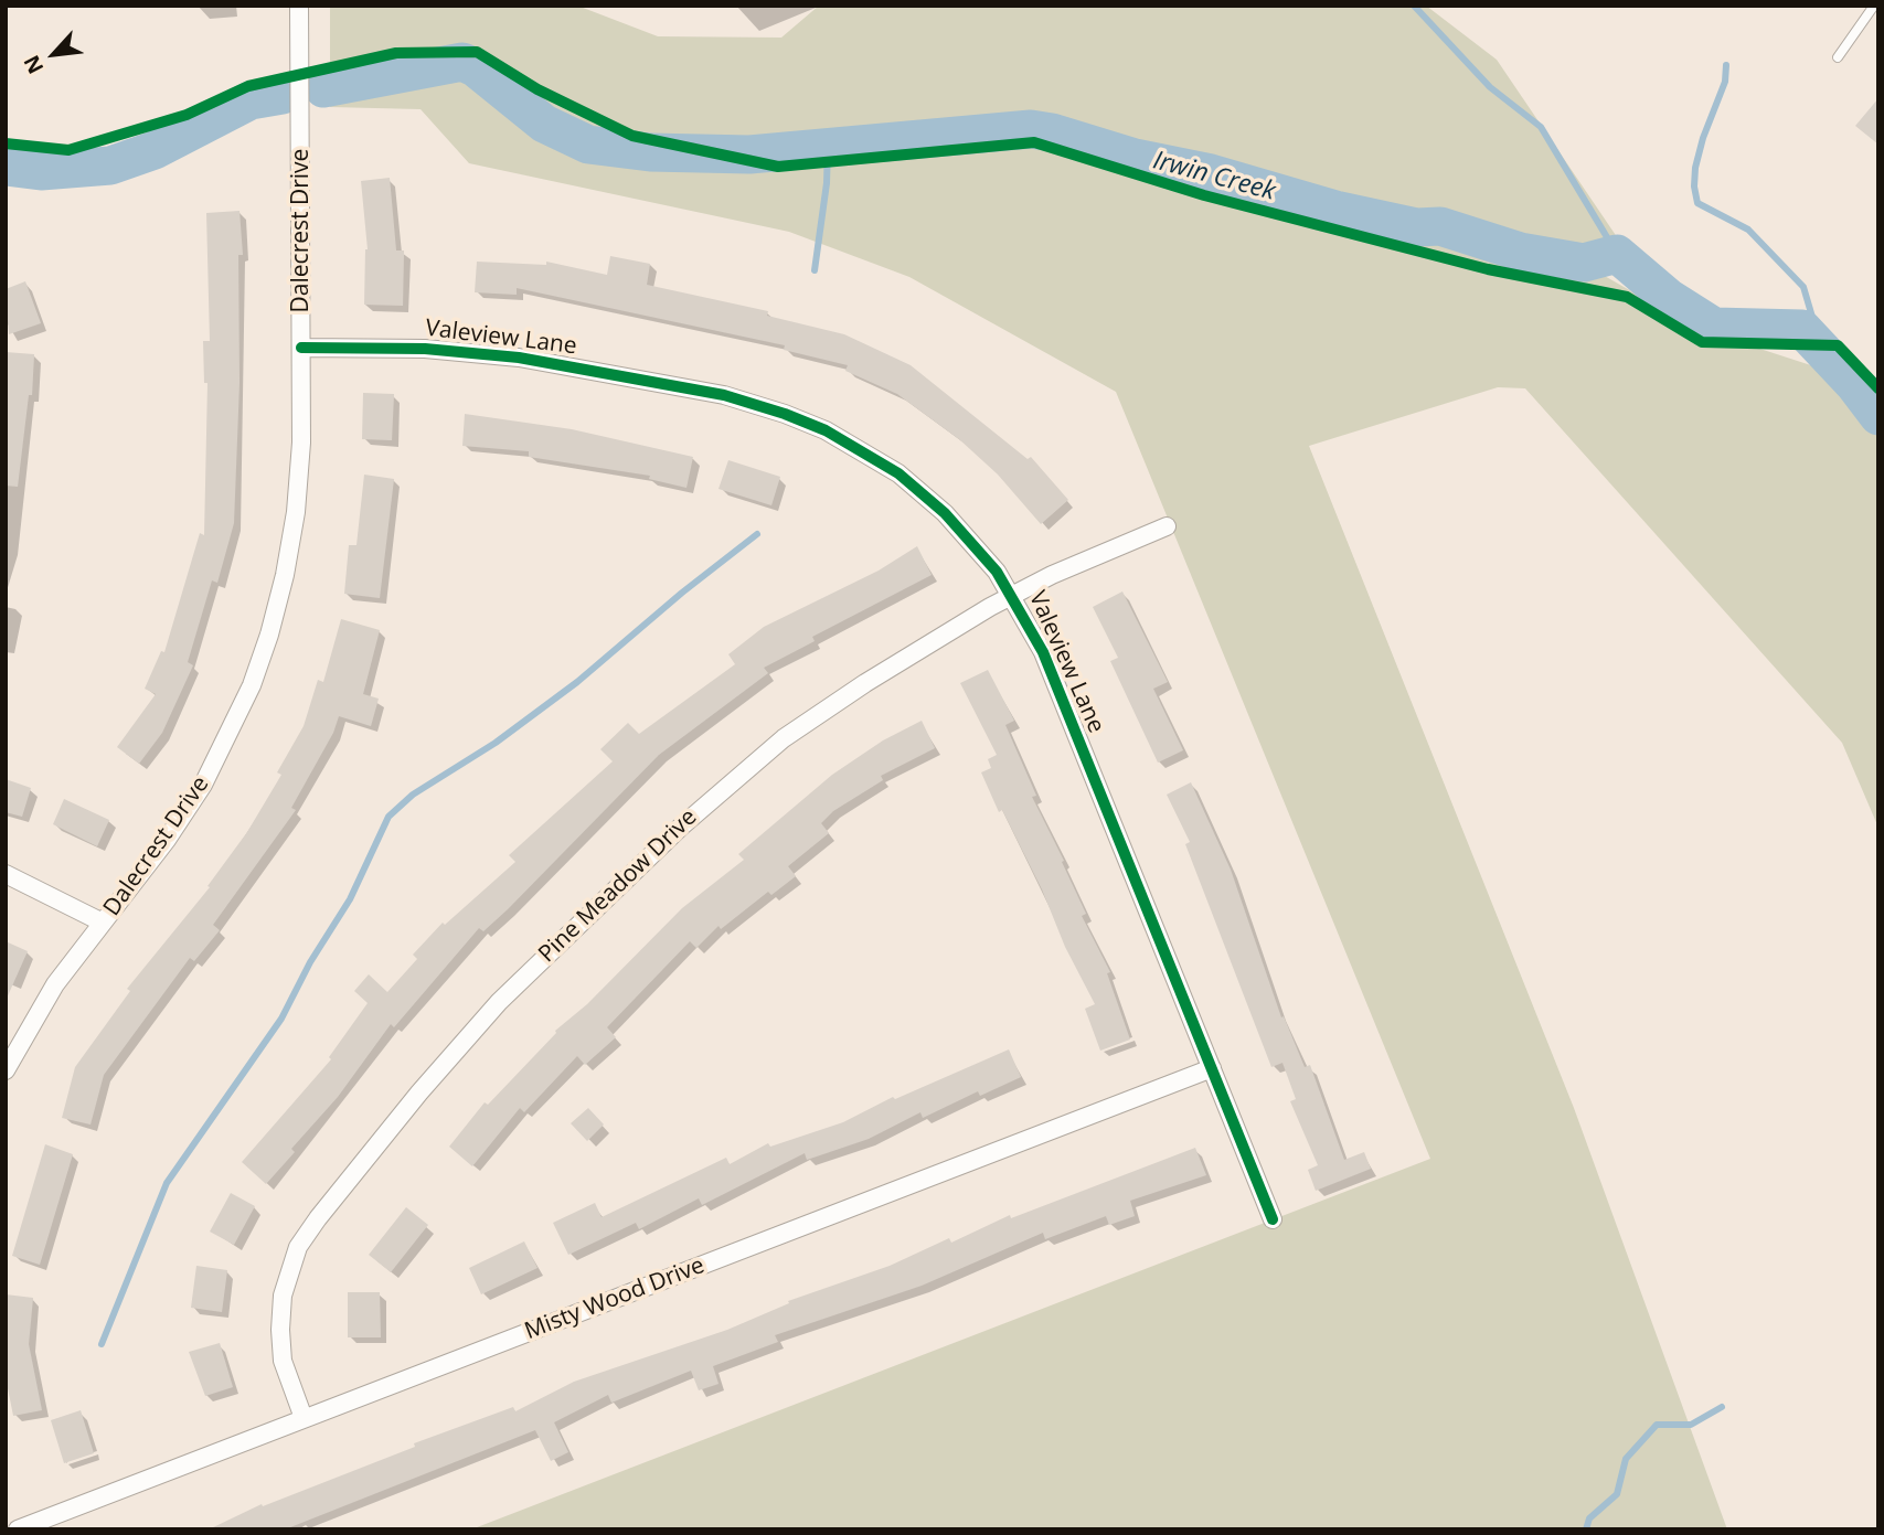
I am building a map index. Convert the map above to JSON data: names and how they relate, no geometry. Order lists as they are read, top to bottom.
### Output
{
  "streets": {
    "street": [
      "Dalecrest Drive",
      "Valeview Lane",
      "Pine Meadow Drive",
      "Misty Wood Drive"
    ]
  },
  "crossings": [
    ["Dalecrest Drive", "Valeview Lane"],
    ["Valeview Lane", "Pine Meadow Drive"],
    ["Valeview Lane", "Misty Wood Drive"],
    ["Pine Meadow Drive", "Misty Wood Drive"]
  ],
  "water": ["Irwin Creek"],
  "north": "bottom left"
}
